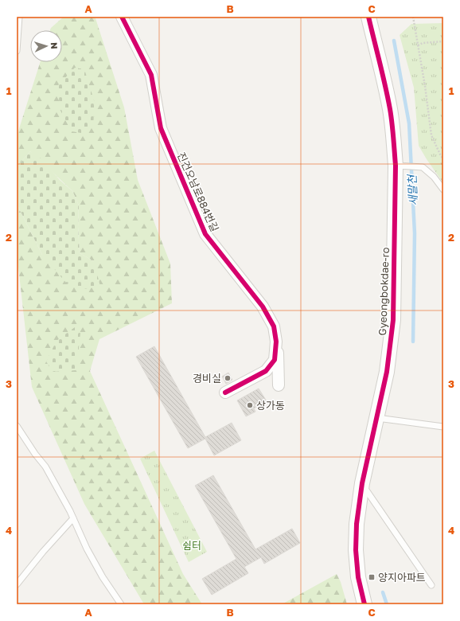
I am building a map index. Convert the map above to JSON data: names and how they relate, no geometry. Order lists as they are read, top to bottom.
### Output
{
  "streets": {
    "street": ["진건오남로884번길", "Gyeongbokdae-ro"]
  },
  "water": ["새말천"],
  "parks": ["쉼터"],
  "places": {
    "other": ["경비실", "상가동"],
    "transit": ["양지아파트"]
  },
  "north": "right",
  "grid": {
    "columns": ["A", "B", "C"],
    "rows": [
      "1",
      "2",
      "3",
      "4"
    ]
  }
}
